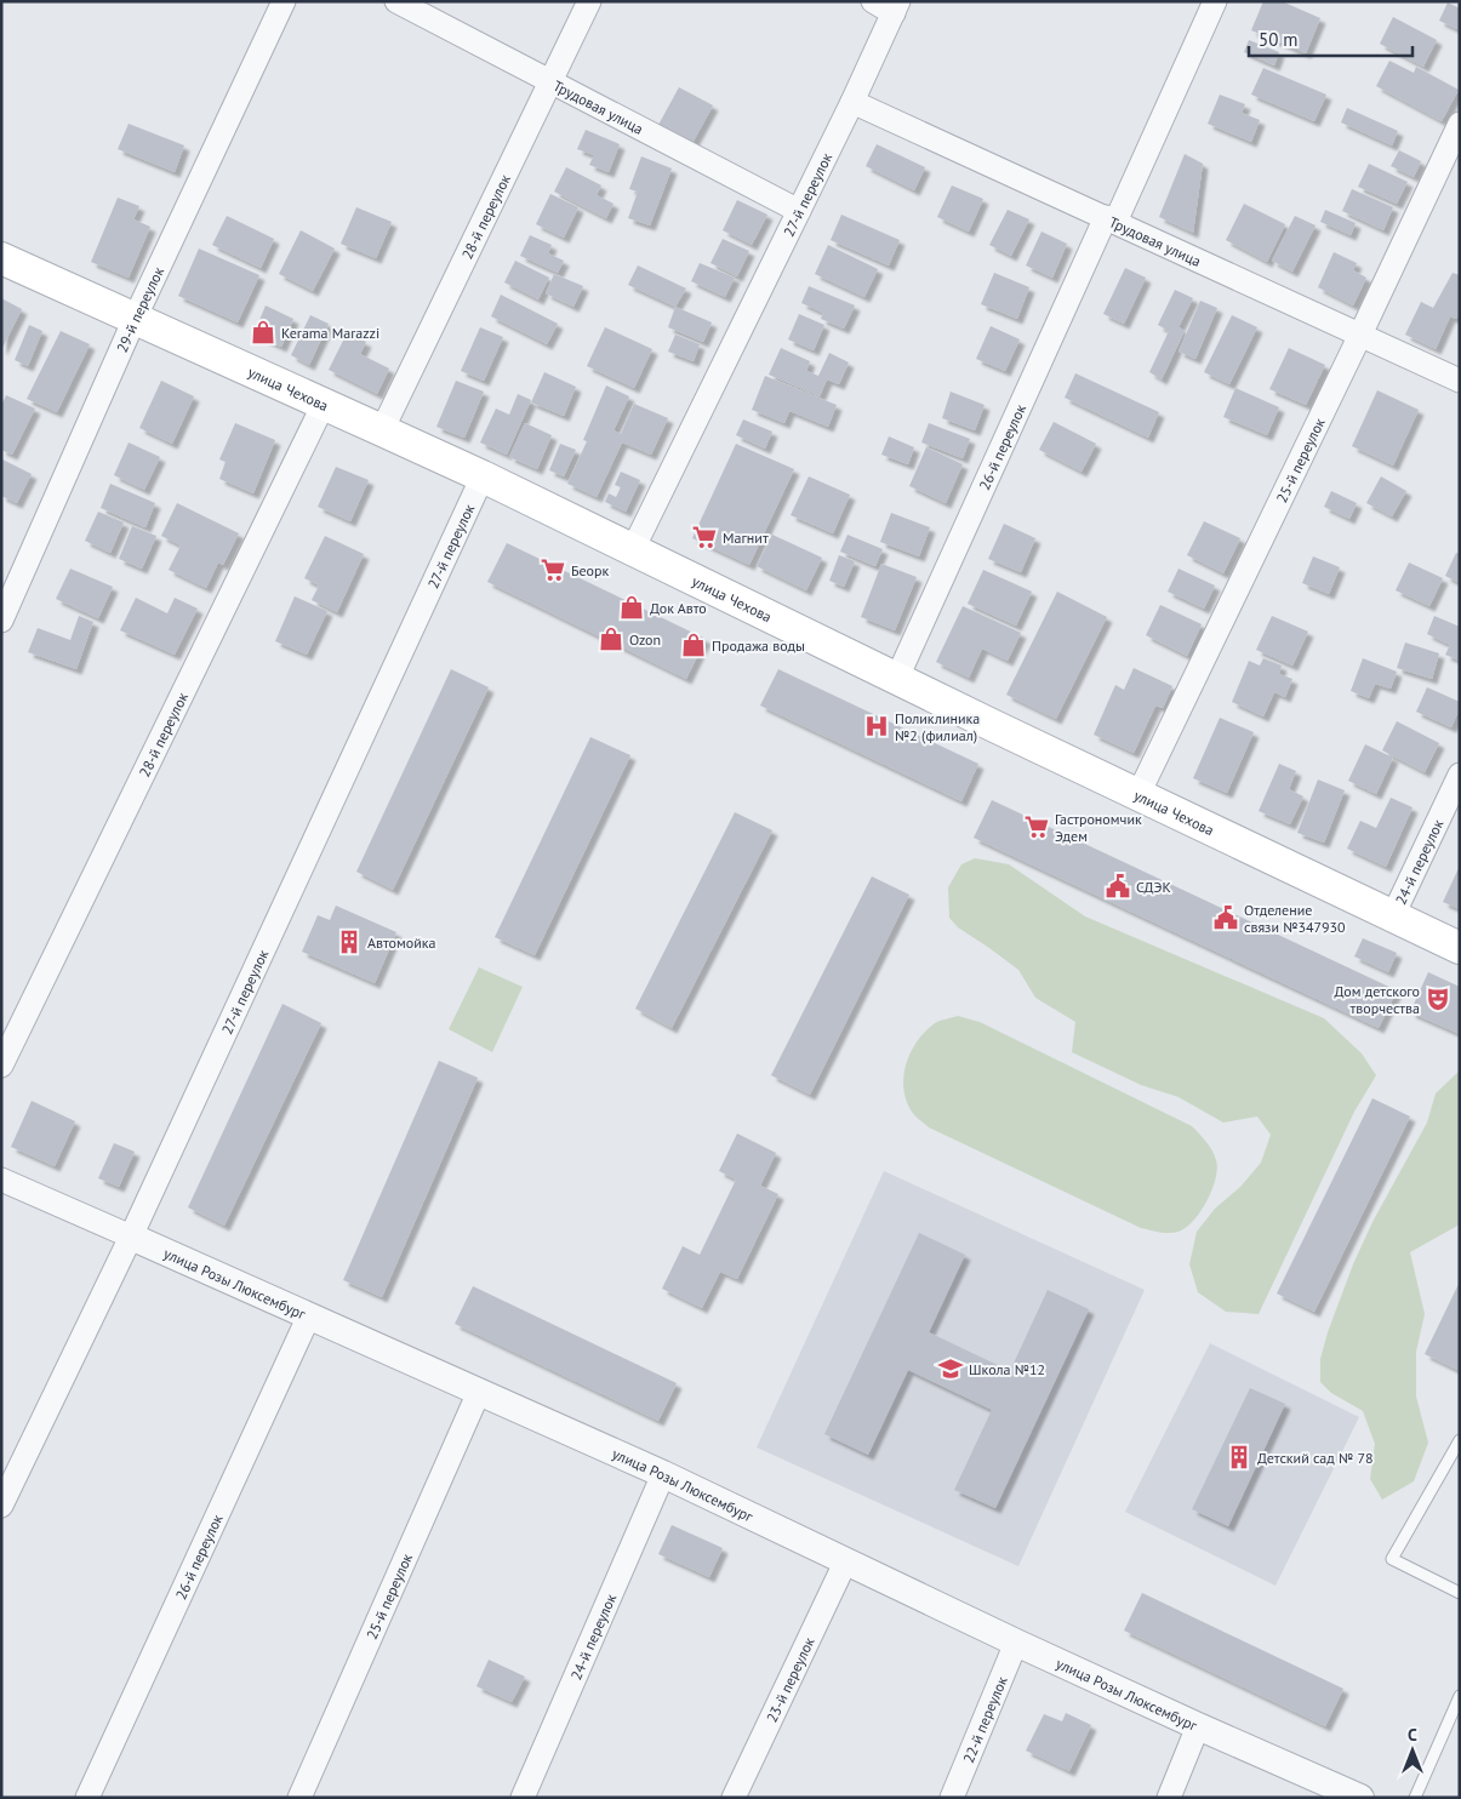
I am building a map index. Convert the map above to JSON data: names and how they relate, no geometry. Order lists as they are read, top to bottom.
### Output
{
  "streets": {
    "main road": ["улица Чехова"],
    "street": [
      "Трудовая улица",
      "27-й переулок",
      "28-й переулок",
      "29-й переулок",
      "26-й переулок",
      "25-й переулок",
      "24-й переулок",
      "улица Розы Люксембург",
      "23-й переулок",
      "22-й переулок"
    ]
  },
  "crossings": [
    ["Трудовая улица", "27-й переулок"],
    ["Трудовая улица", "28-й переулок"],
    ["Трудовая улица", "26-й переулок"],
    ["Трудовая улица", "25-й переулок"],
    ["27-й переулок", "улица Чехова"],
    ["27-й переулок", "улица Розы Люксембург"],
    ["28-й переулок", "улица Чехова"],
    ["29-й переулок", "улица Чехова"],
    ["улица Чехова", "26-й переулок"],
    ["улица Чехова", "25-й переулок"],
    ["улица Чехова", "24-й переулок"],
    ["26-й переулок", "улица Розы Люксембург"],
    ["25-й переулок", "улица Розы Люксембург"],
    ["24-й переулок", "улица Розы Люксембург"],
    ["улица Розы Люксембург", "23-й переулок"],
    ["улица Розы Люксембург", "22-й переулок"]
  ],
  "places": {
    "shop": [
      "Kerama Marazzi",
      "Док Авто",
      "Ozon",
      "Продажа воды"
    ],
    "supermarket": ["Магнит", "Беорк", "Гастрономчик Эдем"],
    "hospital": ["Поликлиника №2 (филиал)"],
    "public building": ["СДЭК", "Отделение связи №347930"],
    "building": ["Автомойка", "Детский сад № 78"],
    "theatre": ["Дом детского творчества"],
    "school or university": ["Школа №12"]
  },
  "scale_bar": "50 m",
  "north": "top"
}
